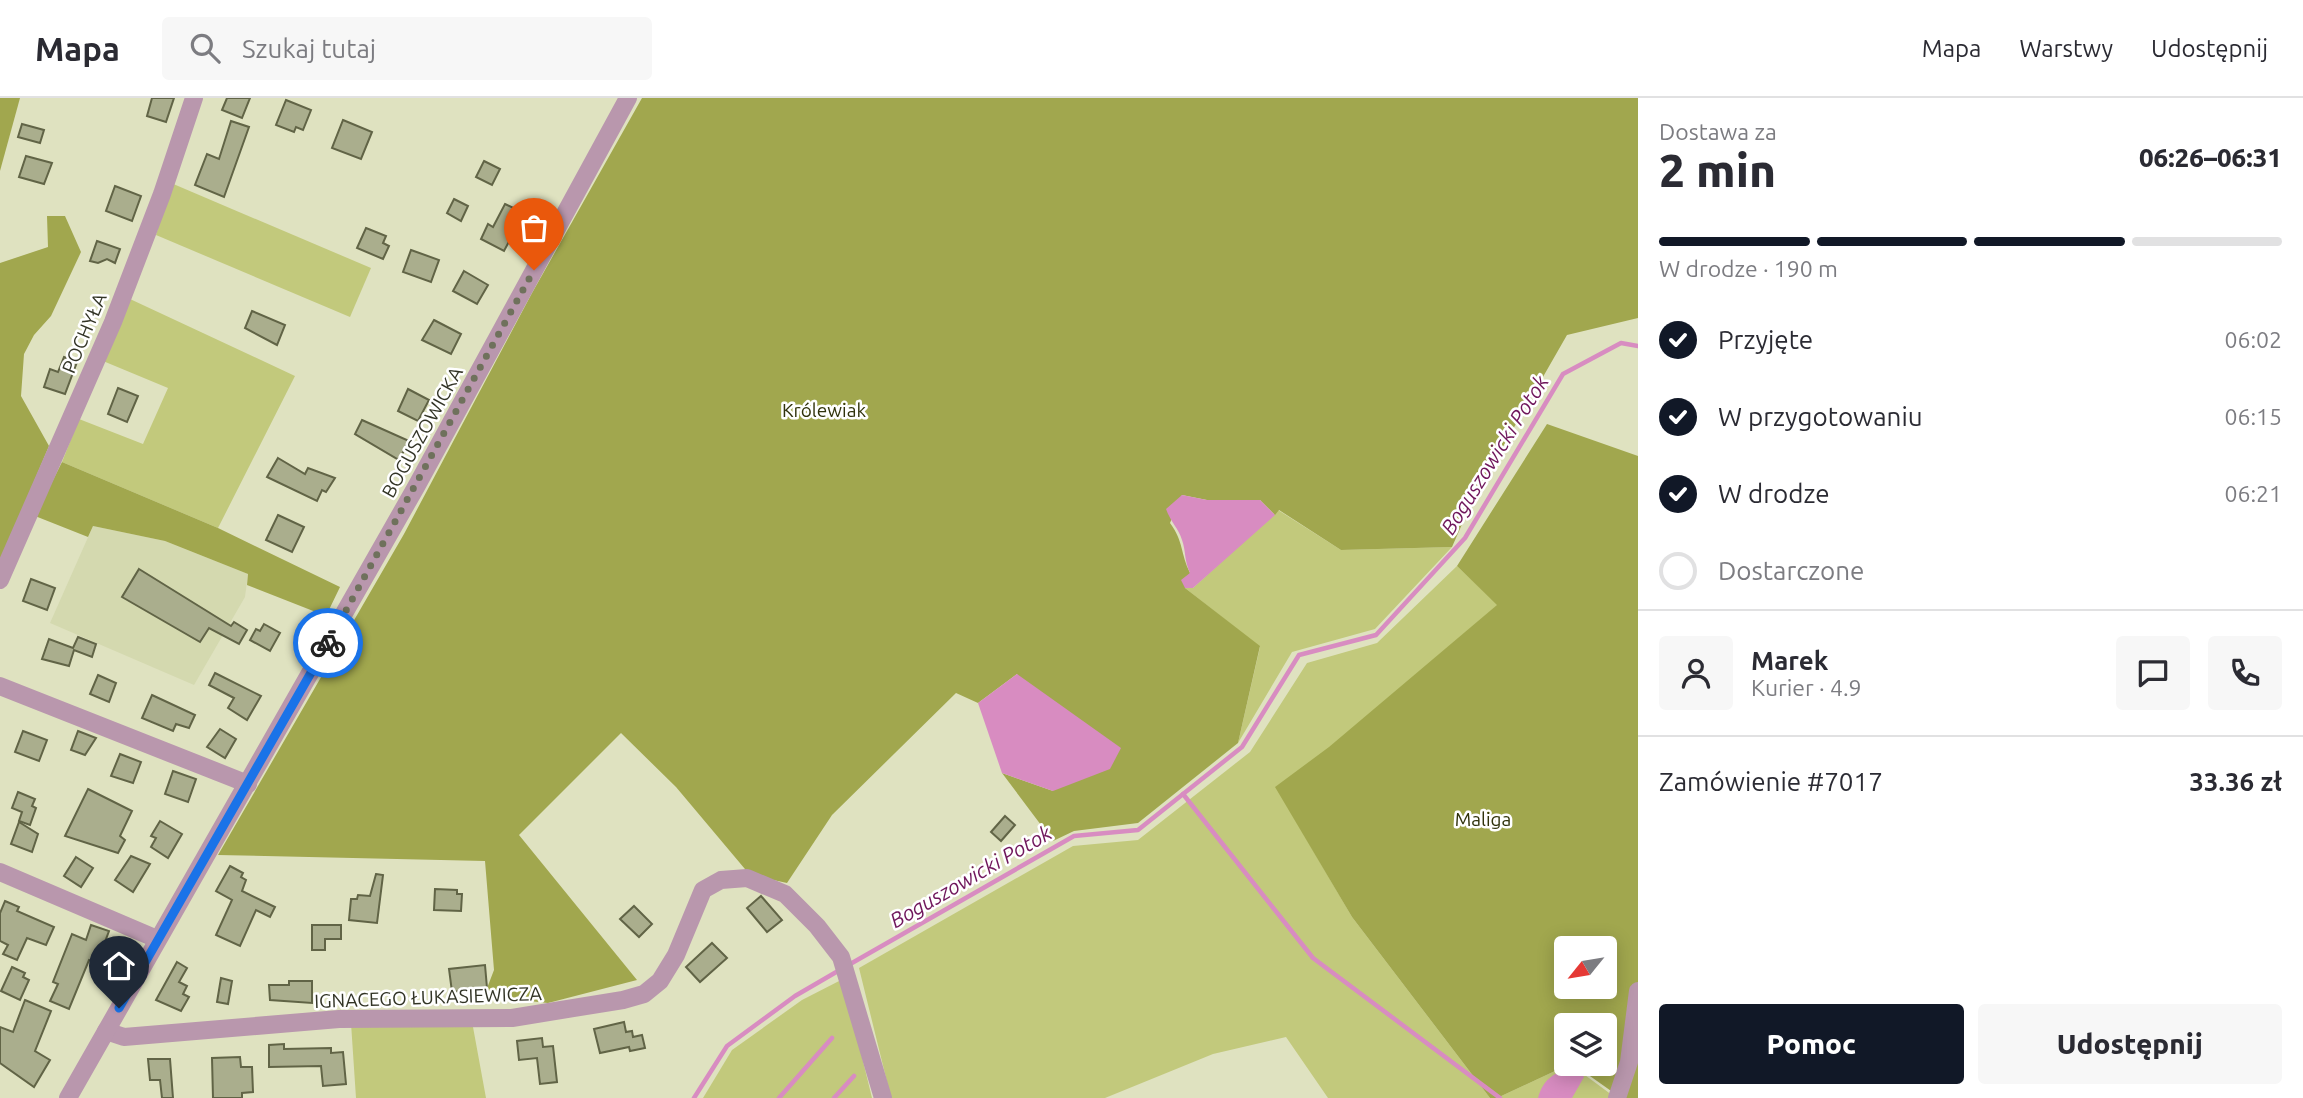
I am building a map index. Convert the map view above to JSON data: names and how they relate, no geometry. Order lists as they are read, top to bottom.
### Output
{
  "streets": {
    "street": ["POCHYŁA", "BOGUSZOWICKA", "IGNACEGO ŁUKASIEWICZA"]
  },
  "crossings": [
    ["BOGUSZOWICKA", "IGNACEGO ŁUKASIEWICZA"]
  ],
  "water": ["Boguszowicki Potok"],
  "parks": ["Królewiak", "Maliga"],
  "north": "bottom left",
  "page": {
    "header": "Mapa",
    "search": "Szukaj tutaj",
    "nav": ["Mapa", "Warstwy", "Udostępnij"],
    "heading": ["2 min", "Dostawa za", "06:26–06:31"],
    "panel": [
      "Marek",
      "Kurier · 4.9",
      "Zamówienie #7017",
      "33.36 zł"
    ],
    "bar": "W drodze · 190 m",
    "list": [
      ["Przyjęte", "06:02"],
      ["W przygotowaniu", "06:15"],
      ["W drodze", "06:21"],
      "Dostarczone"
    ],
    "buttons": ["Pomoc", "Udostępnij"]
  }
}
